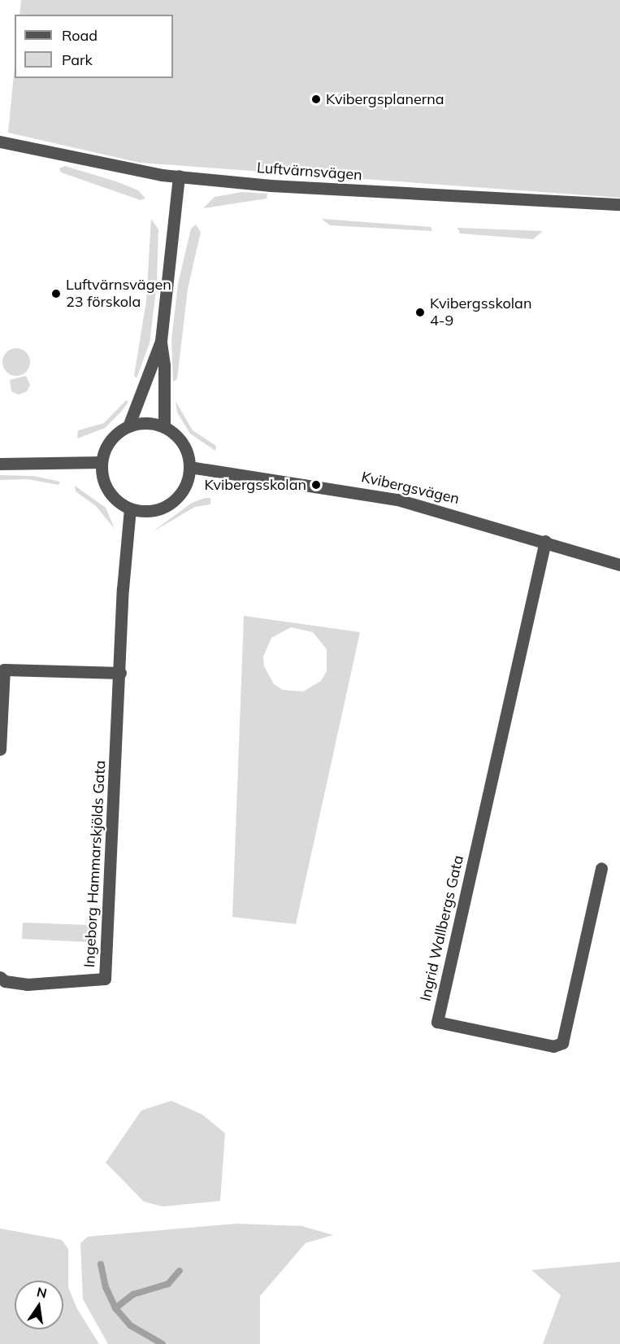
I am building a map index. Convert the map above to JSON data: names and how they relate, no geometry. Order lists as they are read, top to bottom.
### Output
{
  "streets": {
    "street": [
      "Luftvärnsvägen",
      "Kvibergsvägen",
      "Ingeborg Hammarskjölds Gata",
      "Ingrid Wallbergs Gata"
    ]
  },
  "crossings": [
    ["Kvibergsvägen", "Ingeborg Hammarskjölds Gata"],
    ["Kvibergsvägen", "Ingrid Wallbergs Gata"]
  ],
  "places": [
    "Kvibergsplanerna",
    "Luftvärnsvägen 23 förskola",
    "Kvibergsskolan 4-9",
    "Kvibergsskolan"
  ],
  "legend": ["Road", "Park"],
  "north": "top"
}
